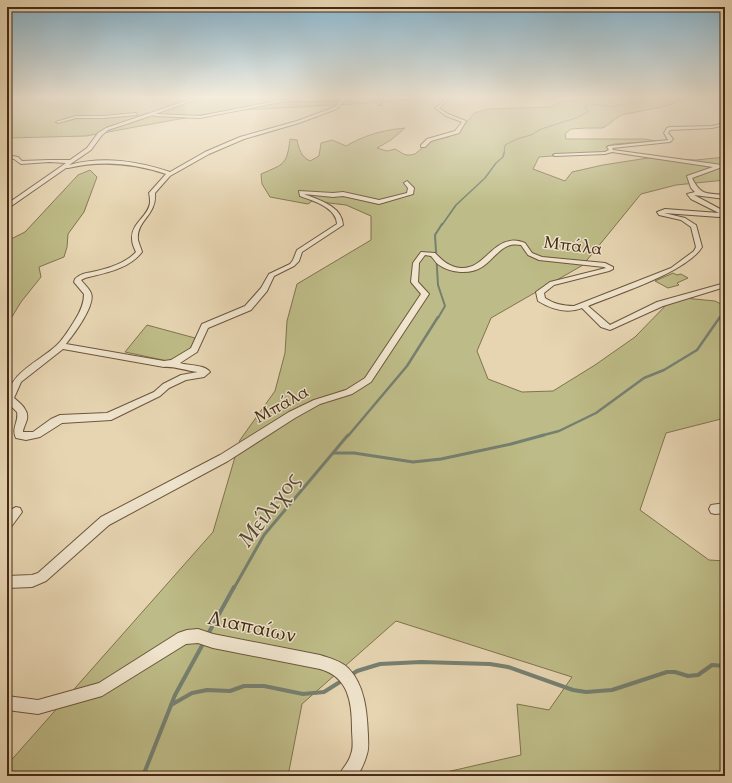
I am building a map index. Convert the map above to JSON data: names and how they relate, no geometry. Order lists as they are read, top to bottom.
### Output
{
  "streets": {
    "street": ["Μπάλα", "Λιαπαίων"]
  },
  "water": ["Μείλιχος"]
}
